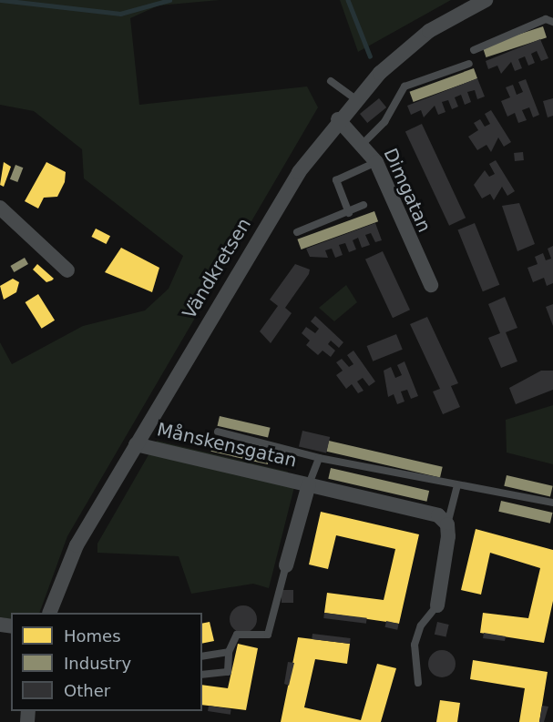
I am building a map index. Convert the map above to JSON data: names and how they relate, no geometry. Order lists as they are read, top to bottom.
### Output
{
  "streets": {
    "street": ["Dimgatan", "Vändkretsen", "Månskensgatan"]
  },
  "crossings": [
    ["Dimgatan", "Vändkretsen"],
    ["Vändkretsen", "Månskensgatan"]
  ],
  "legend": ["Homes", "Industry", "Other"]
}
